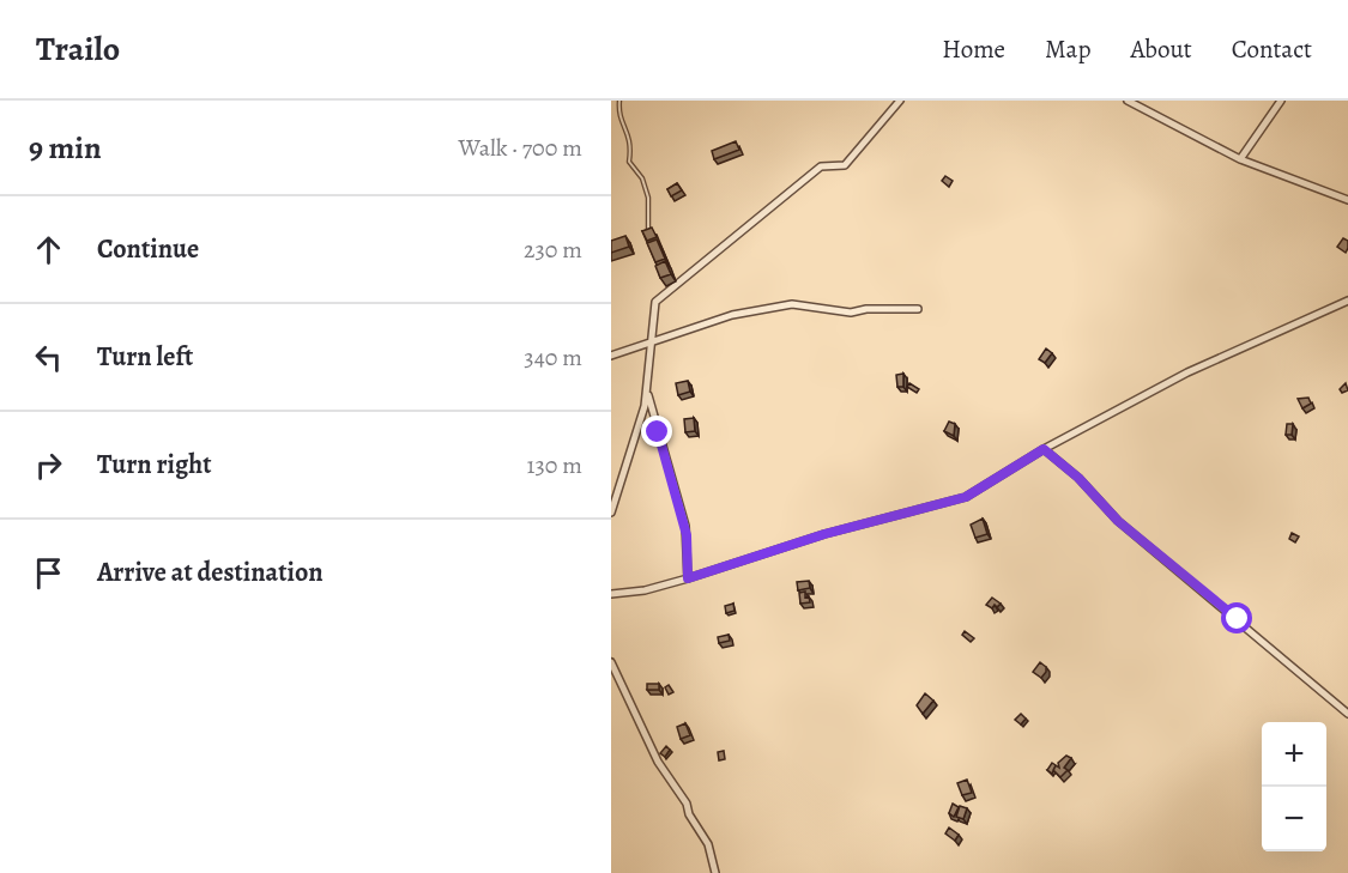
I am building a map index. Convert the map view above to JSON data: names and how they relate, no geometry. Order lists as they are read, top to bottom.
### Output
{
  "page": {
    "header": "Trailo",
    "nav": [
      "Home",
      "Map",
      "About",
      "Contact"
    ],
    "heading": ["9 min", "Walk · 700 m"],
    "list": [
      ["Continue", "230 m"],
      ["Turn left", "340 m"],
      ["Turn right", "130 m"],
      "Arrive at destination"
    ],
    "map_buttons": ["+", "−"]
  }
}
